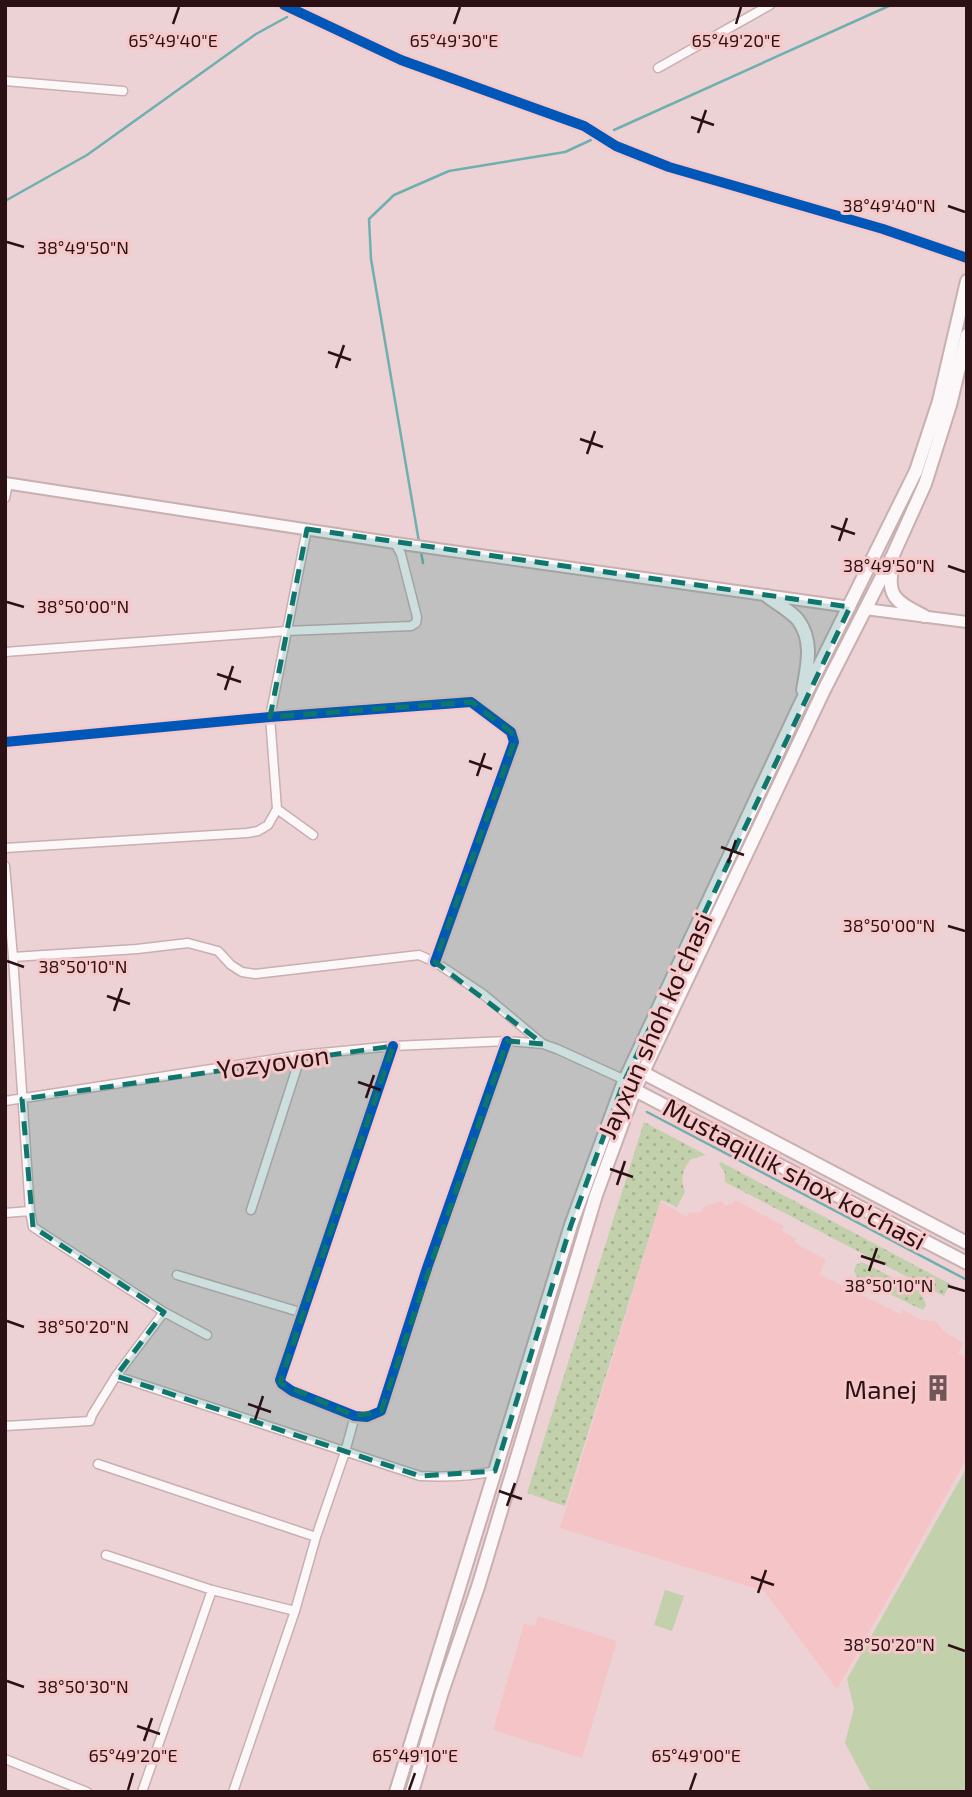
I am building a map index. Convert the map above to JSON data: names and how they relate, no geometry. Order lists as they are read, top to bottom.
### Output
{
  "streets": {
    "main road": ["Jayxun shoh ko'chasi", "Mustaqillik shox ko'chasi"],
    "street": ["Yozyovon"]
  },
  "crossings": [
    ["Jayxun shoh ko'chasi", "Mustaqillik shox ko'chasi"]
  ],
  "places": {
    "building": ["Manej"]
  },
  "coordinates": [
    "65°49'30\"E",
    "65°49'20\"E",
    "65°49'40\"E",
    "38°49'40\"N",
    "38°49'50\"N",
    "38°50'00\"N",
    "38°50'10\"N",
    "38°50'20\"N",
    "38°50'30\"N",
    "65°49'10\"E",
    "65°49'00\"E"
  ]
}
